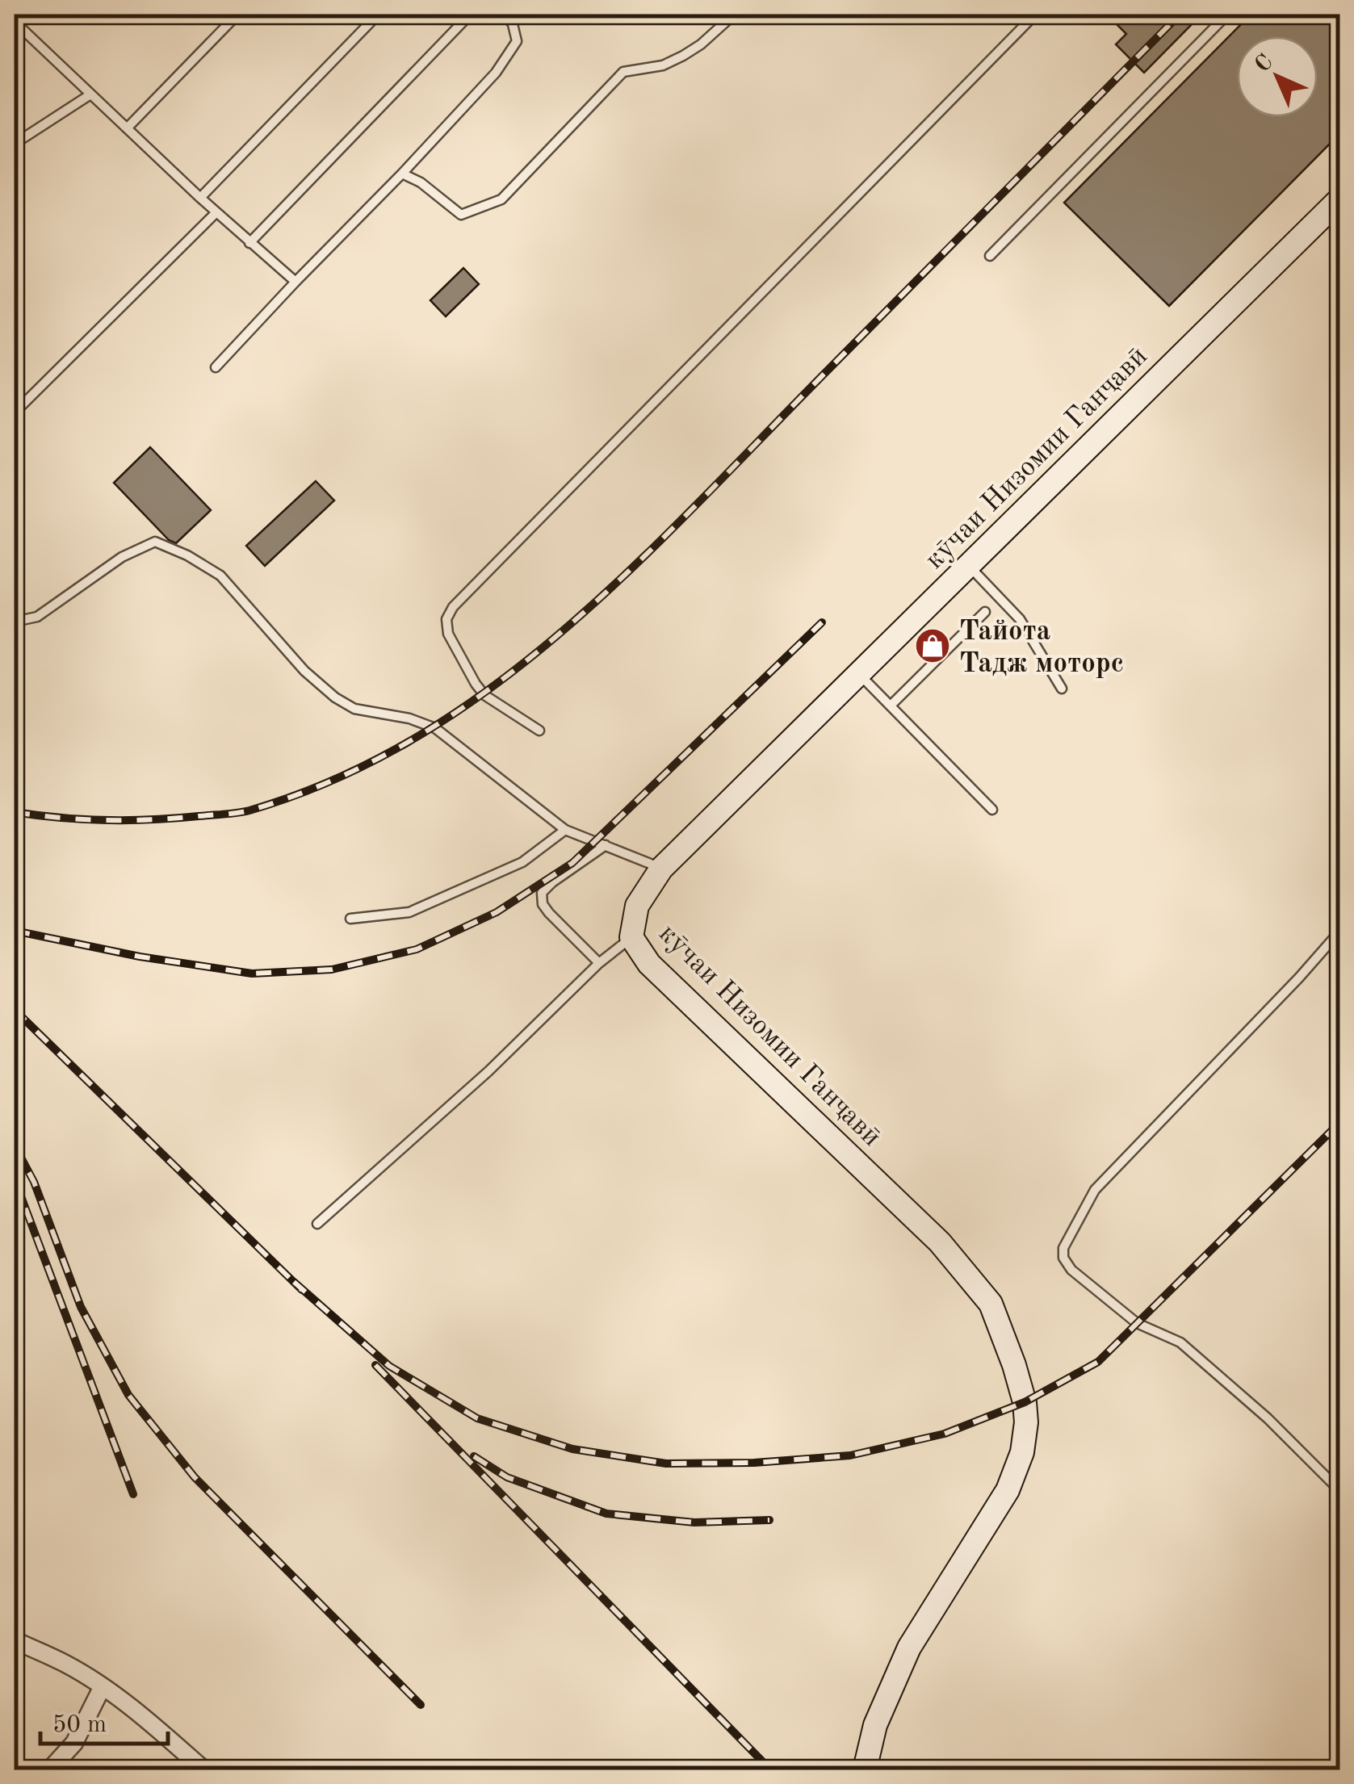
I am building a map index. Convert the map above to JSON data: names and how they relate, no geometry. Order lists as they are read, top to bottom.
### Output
{
  "streets": {
    "main road": ["кӯчаи Низомии Ганҷавӣ"]
  },
  "places": {
    "shop": ["Тайота Тадж моторс"]
  },
  "scale_bar": "50 m",
  "north": "top left"
}
